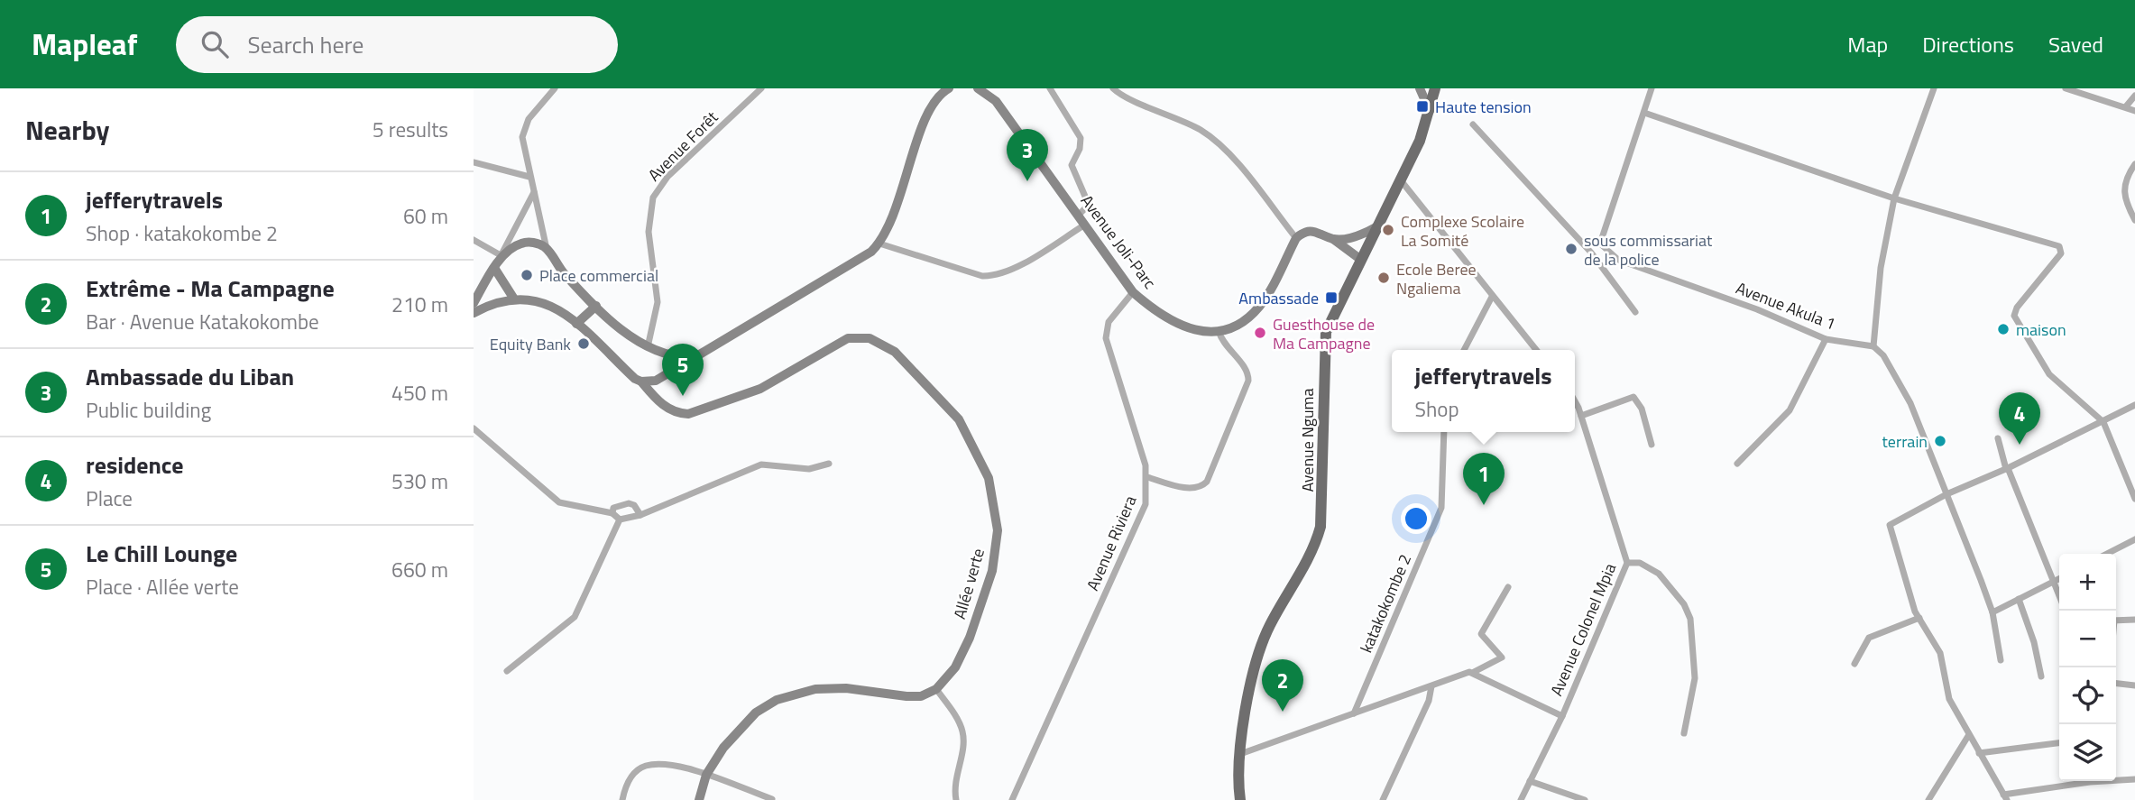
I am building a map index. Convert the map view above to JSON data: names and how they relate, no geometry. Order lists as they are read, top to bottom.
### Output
{
  "streets": {
    "main road": ["Avenue Nguma"],
    "street": [
      "Avenue Forêt",
      "Avenue Joli-Parc",
      "Avenue Akula 1",
      "Avenue Riviera",
      "Allée verte",
      "katakokombe 2",
      "Avenue Colonel Mpia"
    ]
  },
  "crossings": [
    ["Avenue Joli-Parc", "Avenue Riviera"]
  ],
  "places": {
    "transit": ["Haute tension", "Ambassade"],
    "other": [
      "Complexe Scolaire La Somité",
      "sous commissariat de la police",
      "Place commercial",
      "Ecole Beree Ngaliema",
      "maison",
      "Guesthouse de Ma Campagne",
      "Equity Bank",
      "terrain"
    ]
  },
  "page": {
    "header": "Mapleaf",
    "search": "Search here",
    "nav": ["Map", "Directions", "Saved"],
    "heading": ["Nearby", "5 results"],
    "pins": [
      "3",
      "5",
      "4",
      "1",
      "2"
    ],
    "list": [
      {
        "mark": "1",
        "name": "jefferytravels",
        "note": "Shop · katakokombe 2",
        "value": "60 m"
      },
      {
        "mark": "2",
        "name": "Extrême - Ma Campagne",
        "note": "Bar · Avenue Katakokombe",
        "value": "210 m"
      },
      {
        "mark": "3",
        "name": "Ambassade du Liban",
        "note": "Public building",
        "value": "450 m"
      },
      {
        "mark": "4",
        "name": "residence",
        "note": "Place",
        "value": "530 m"
      },
      {
        "mark": "5",
        "name": "Le Chill Lounge",
        "note": "Place · Allée verte",
        "value": "660 m"
      }
    ],
    "popup": ["jefferytravels", "Shop"],
    "map_buttons": ["+", "−"]
  }
}
